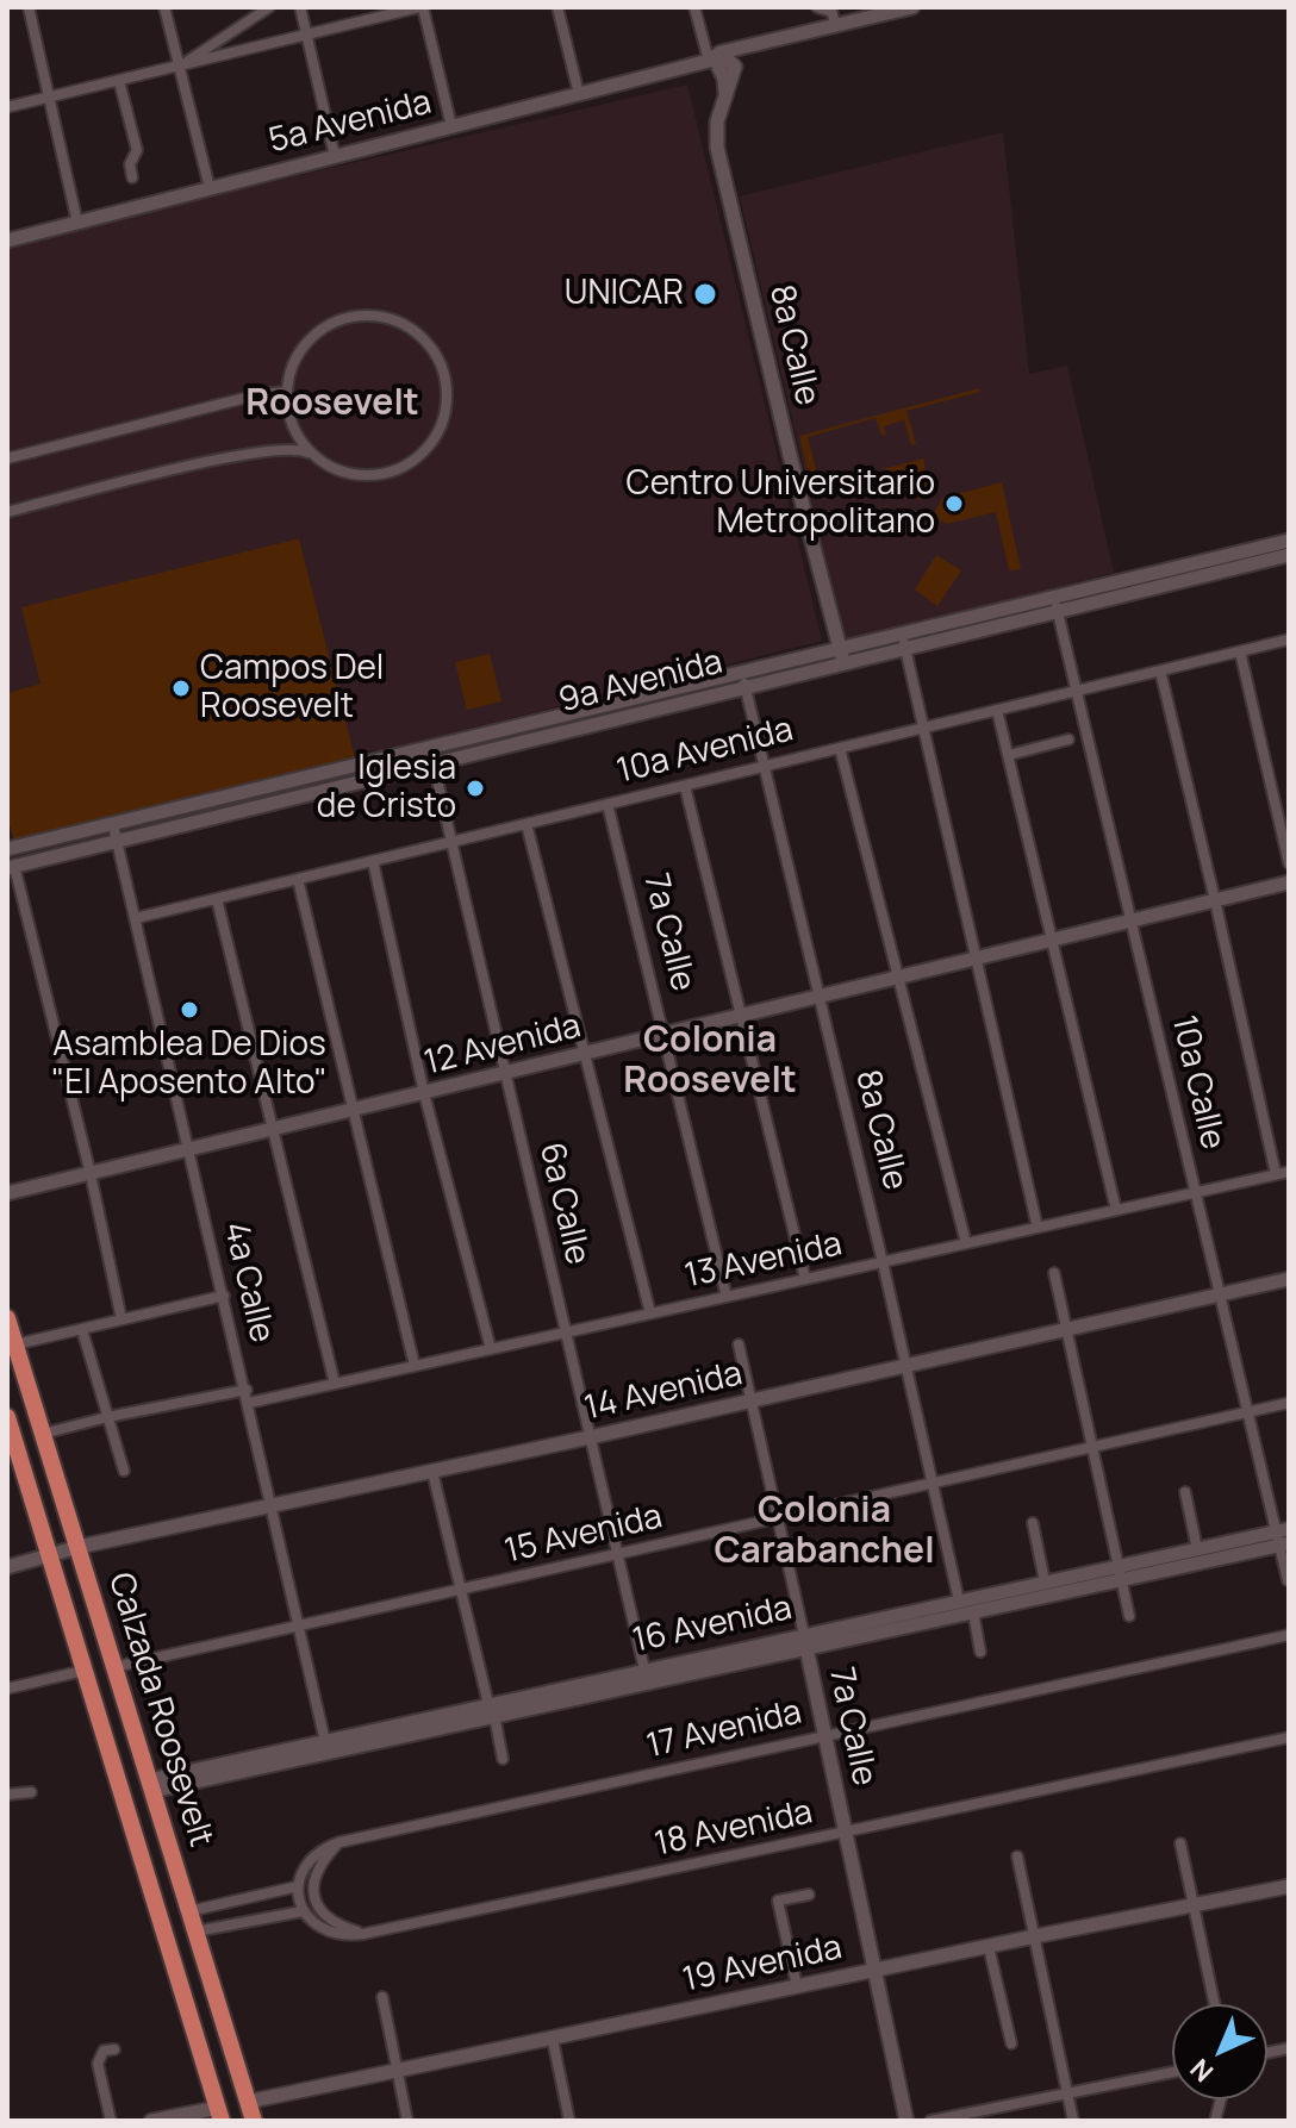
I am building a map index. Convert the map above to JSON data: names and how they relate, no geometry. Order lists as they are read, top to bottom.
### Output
{
  "streets": {
    "highway": ["Calzada Roosevelt"],
    "street": [
      "5a Avenida",
      "8a Calle",
      "9a Avenida",
      "10a Avenida",
      "7a Calle",
      "12 Avenida",
      "10a Calle",
      "6a Calle",
      "13 Avenida",
      "4a Calle",
      "14 Avenida",
      "15 Avenida",
      "16 Avenida",
      "17 Avenida",
      "18 Avenida",
      "19 Avenida"
    ]
  },
  "crossings": [
    ["5a Avenida", "8a Calle"],
    ["8a Calle", "9a Avenida"],
    ["8a Calle", "10a Avenida"],
    ["8a Calle", "12 Avenida"],
    ["8a Calle", "13 Avenida"],
    ["8a Calle", "14 Avenida"],
    ["8a Calle", "15 Avenida"],
    ["8a Calle", "16 Avenida"],
    ["9a Avenida", "10a Calle"],
    ["9a Avenida", "6a Calle"],
    ["9a Avenida", "4a Calle"],
    ["10a Avenida", "7a Calle"],
    ["10a Avenida", "10a Calle"],
    ["10a Avenida", "6a Calle"],
    ["10a Avenida", "4a Calle"],
    ["7a Calle", "12 Avenida"],
    ["7a Calle", "13 Avenida"],
    ["7a Calle", "14 Avenida"],
    ["7a Calle", "15 Avenida"],
    ["7a Calle", "16 Avenida"],
    ["7a Calle", "17 Avenida"],
    ["7a Calle", "18 Avenida"],
    ["7a Calle", "19 Avenida"],
    ["12 Avenida", "10a Calle"],
    ["12 Avenida", "6a Calle"],
    ["12 Avenida", "4a Calle"],
    ["10a Calle", "13 Avenida"],
    ["10a Calle", "14 Avenida"],
    ["10a Calle", "15 Avenida"],
    ["10a Calle", "16 Avenida"],
    ["6a Calle", "13 Avenida"],
    ["6a Calle", "14 Avenida"],
    ["6a Calle", "15 Avenida"],
    ["6a Calle", "16 Avenida"],
    ["13 Avenida", "4a Calle"],
    ["4a Calle", "14 Avenida"],
    ["4a Calle", "15 Avenida"],
    ["4a Calle", "16 Avenida"],
    ["14 Avenida", "Calzada Roosevelt"],
    ["15 Avenida", "Calzada Roosevelt"],
    ["16 Avenida", "Calzada Roosevelt"],
    ["Calzada Roosevelt", "19 Avenida"]
  ],
  "districts": ["Roosevelt", "Colonia Roosevelt", "Colonia Carabanchel"],
  "places": [
    "UNICAR",
    "Centro Universitario Metropolitano",
    "Campos Del Roosevelt",
    "Iglesia de Cristo",
    "Asamblea De Dios \"El Aposento Alto\""
  ],
  "north": "bottom left"
}
